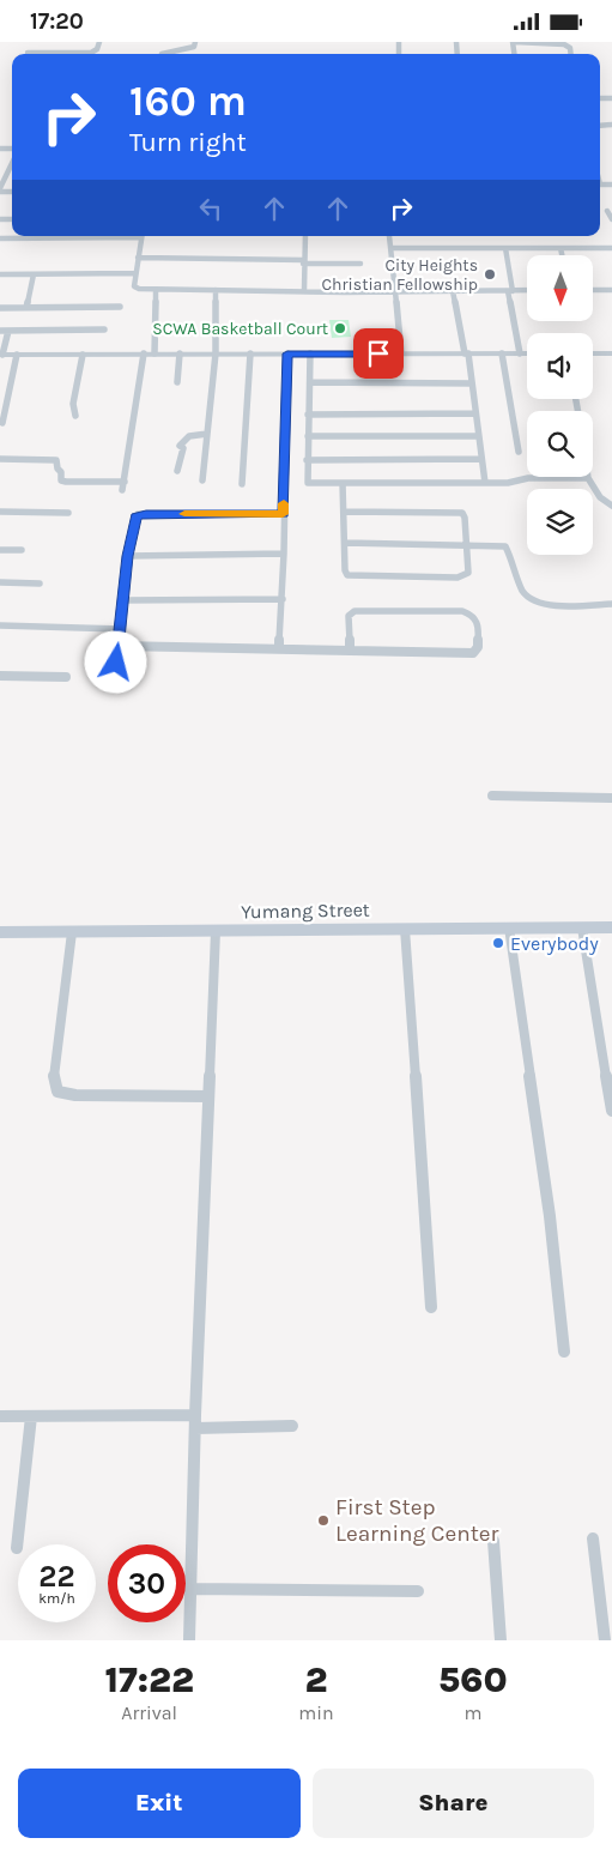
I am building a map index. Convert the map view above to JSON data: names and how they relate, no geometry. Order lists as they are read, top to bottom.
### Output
{
  "streets": {
    "main road": ["Yumang Street"]
  },
  "places": [
    "City Heights Christian Fellowship",
    "SCWA Basketball Court",
    "Everybody",
    "First Step Learning Center"
  ],
  "north": "bottom",
  "page": {
    "status": "17:20",
    "turn": ["160 m", "Turn right"],
    "speed": "22 km/h",
    "limit": "30",
    "eta": [
      "17:22",
      "Arrival",
      "2",
      "min",
      "560",
      "m"
    ],
    "buttons": ["Exit", "Share"]
  }
}
